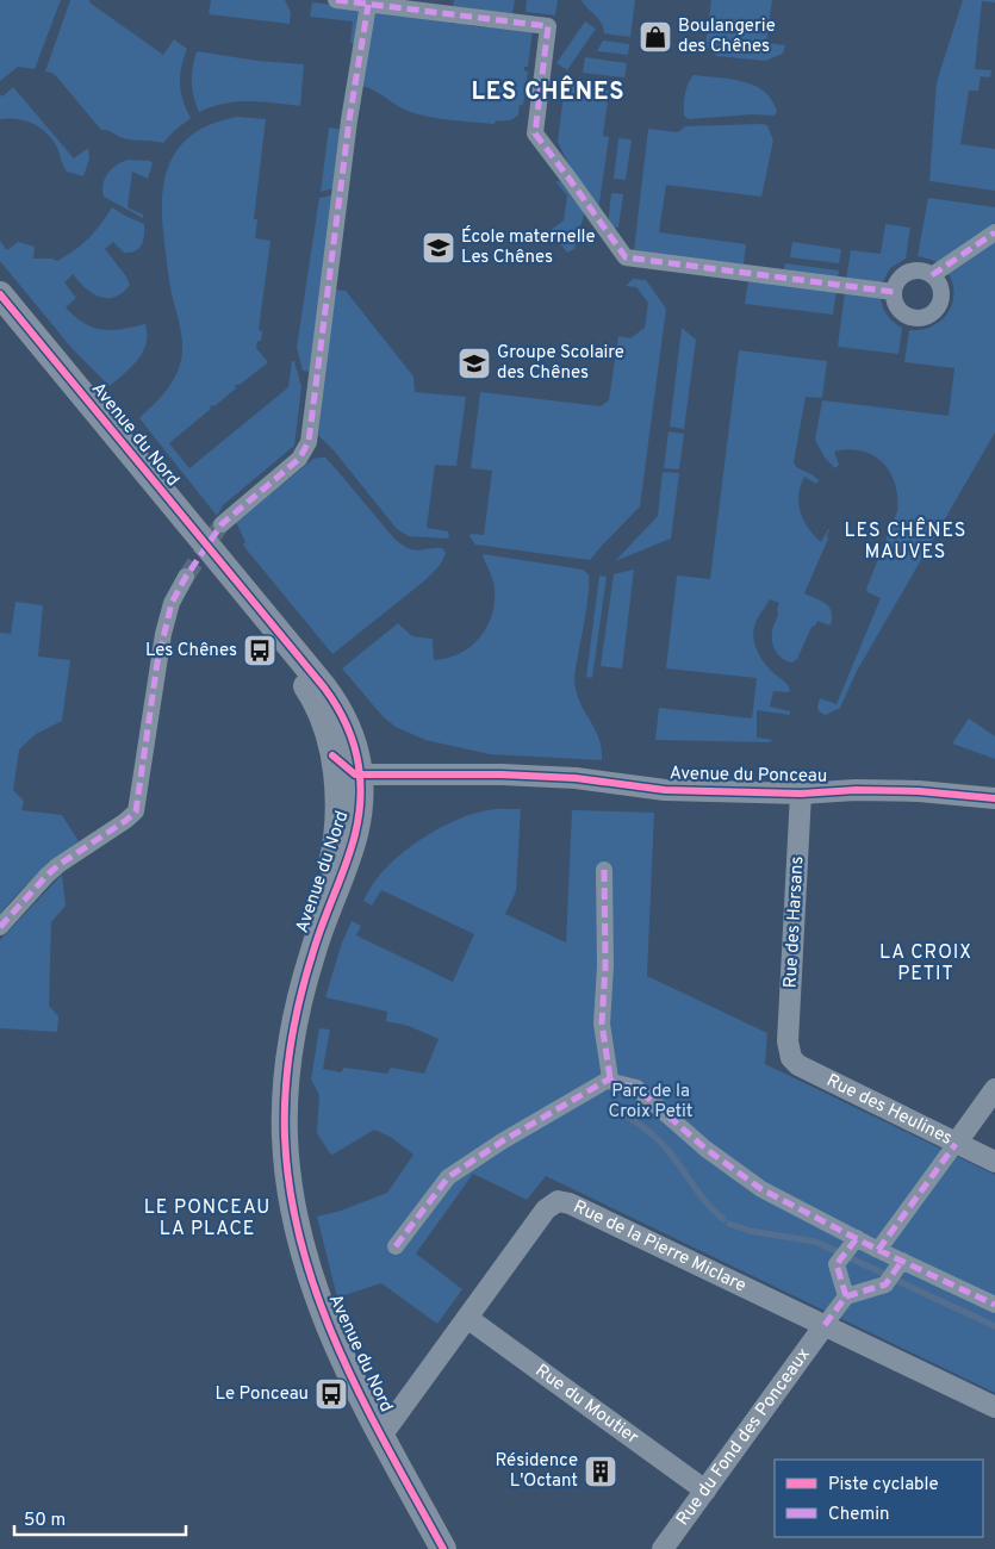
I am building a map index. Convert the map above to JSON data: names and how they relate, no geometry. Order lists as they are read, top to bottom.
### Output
{
  "streets": {
    "street": [
      "Avenue du Nord",
      "Avenue du Ponceau",
      "Rue des Harsans",
      "Rue des Heulines",
      "Rue de la Pierre Miclare",
      "Rue du Moutier",
      "Rue du Fond des Ponceaux"
    ]
  },
  "crossings": [
    ["Avenue du Nord", "Avenue du Ponceau"],
    ["Avenue du Nord", "Rue de la Pierre Miclare"],
    ["Avenue du Ponceau", "Rue des Harsans"],
    ["Rue des Harsans", "Rue des Heulines"],
    ["Rue de la Pierre Miclare", "Rue du Moutier"],
    ["Rue de la Pierre Miclare", "Rue du Fond des Ponceaux"],
    ["Rue du Moutier", "Rue du Fond des Ponceaux"]
  ],
  "districts": [
    "LES CHÊNES",
    "LES CHÊNES MAUVES",
    "LA CROIX PETIT",
    "LE PONCEAU LA PLACE"
  ],
  "parks": ["Parc de la Croix Petit"],
  "places": {
    "shop": ["Boulangerie des Chênes"],
    "school or university": ["École maternelle Les Chênes", "Groupe Scolaire des Chênes"],
    "bus stop": ["Les Chênes", "Le Ponceau"],
    "building": ["Résidence L'Octant"]
  },
  "legend": ["Piste cyclable", "Chemin"],
  "scale_bar": "50 m"
}
